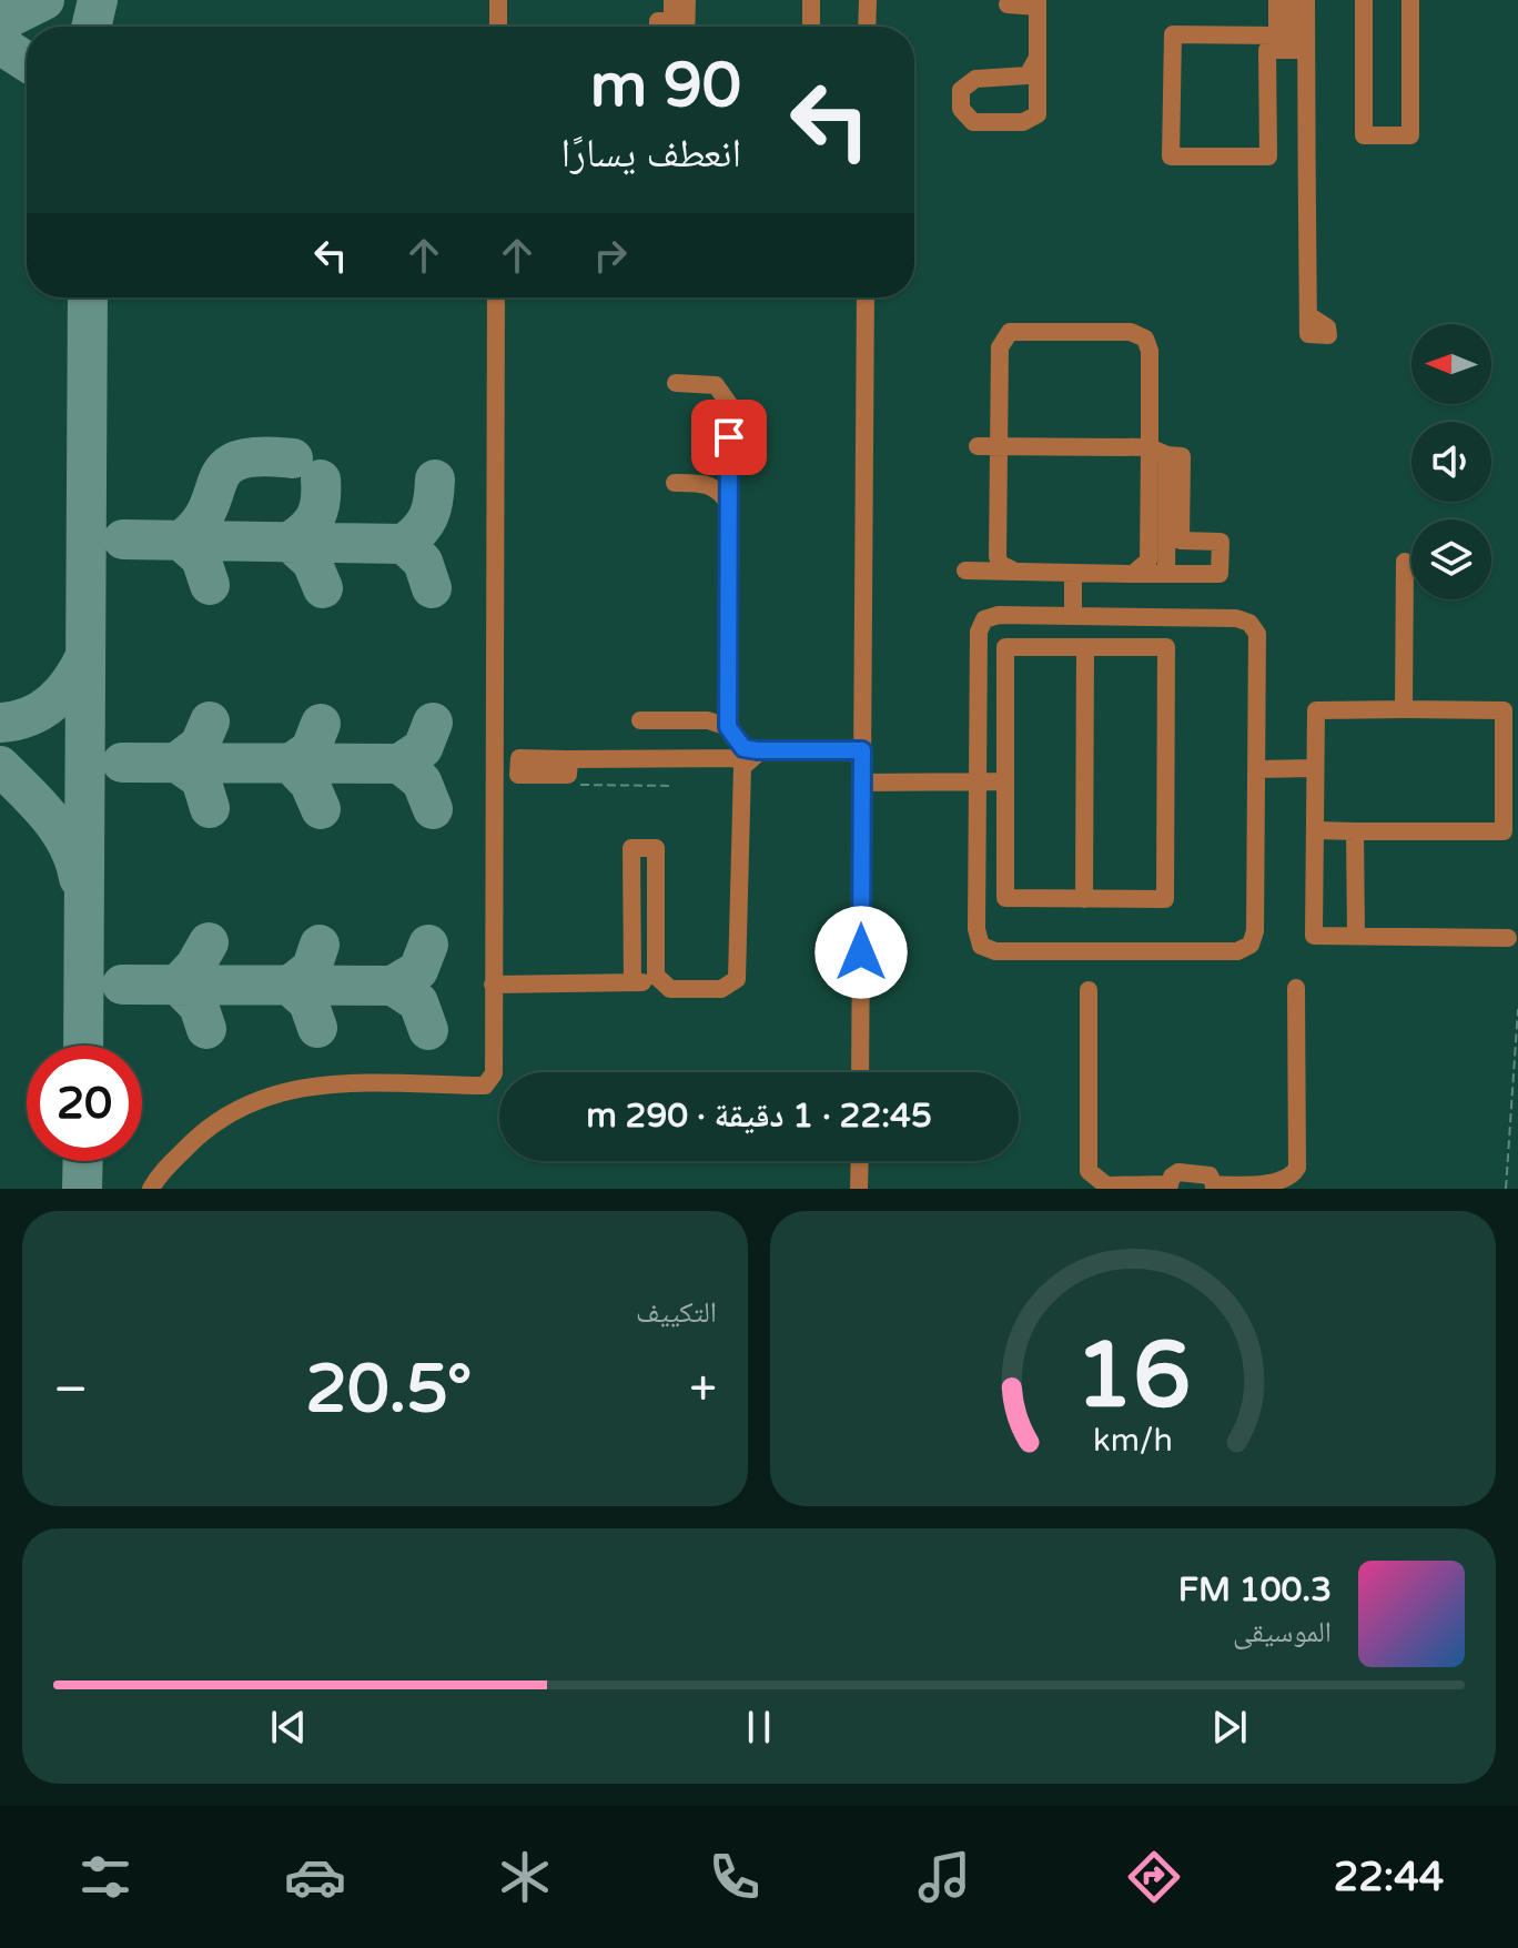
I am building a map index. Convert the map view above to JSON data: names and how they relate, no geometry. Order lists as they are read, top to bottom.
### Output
{
  "north": "left",
  "page": {
    "turn": ["90 m", "انعطف يسارًا"],
    "limit": "20",
    "trip": "22:45 · 1 دقيقة · 290 m",
    "tile": "التكييف",
    "heat": ["−", "20.5°", "+"],
    "song": ["100.3 FM", "الموسيقى"],
    "tabs": "22:44",
    "gauge": ["16", "km/h"]
  }
}
